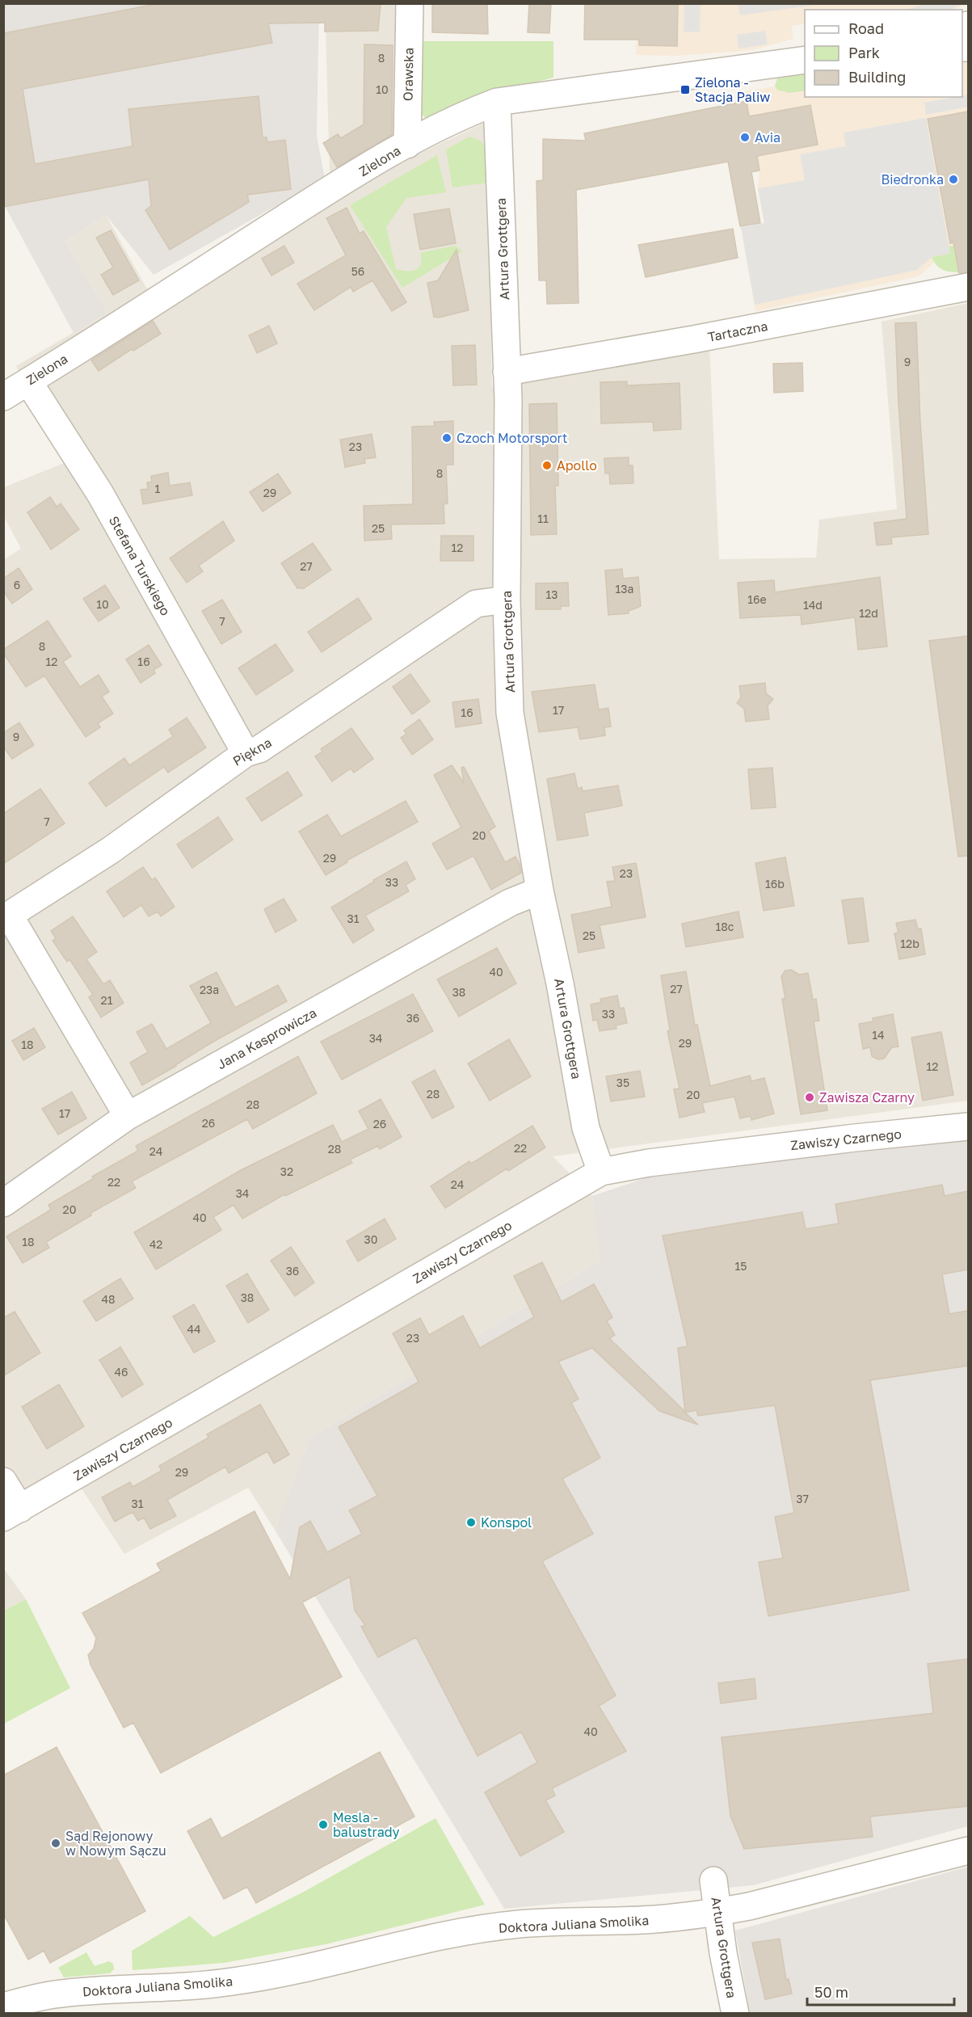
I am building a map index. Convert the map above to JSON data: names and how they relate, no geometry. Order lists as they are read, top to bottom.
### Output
{
  "streets": {
    "street": [
      "Orawska",
      "Zielona",
      "Artura Grottgera",
      "Tartaczna",
      "Stefana Turskiego",
      "Piękna",
      "Jana Kasprowicza",
      "Zawiszy Czarnego",
      "Doktora Juliana Smolika"
    ]
  },
  "crossings": [
    ["Orawska", "Zielona"],
    ["Zielona", "Artura Grottgera"],
    ["Zielona", "Stefana Turskiego"],
    ["Artura Grottgera", "Tartaczna"],
    ["Artura Grottgera", "Piękna"],
    ["Artura Grottgera", "Jana Kasprowicza"],
    ["Artura Grottgera", "Zawiszy Czarnego"],
    ["Artura Grottgera", "Doktora Juliana Smolika"],
    ["Stefana Turskiego", "Piękna"]
  ],
  "places": {
    "transit": ["Zielona - Stacja Paliw"],
    "other": [
      "Avia",
      "Biedronka",
      "Czoch Motorsport",
      "Apollo",
      "Zawisza Czarny",
      "Konspol",
      "Mesla - balustrady",
      "Sąd Rejonowy w Nowym Sączu"
    ]
  },
  "house_numbers": [
    "8",
    "10",
    "56",
    "9",
    "23",
    "8",
    "1",
    "29",
    "11",
    "25",
    "12",
    "27",
    "6",
    "13a",
    "13",
    "16e",
    "10",
    "14d",
    "12d",
    "7",
    "8",
    "12",
    "16",
    "17",
    "16",
    "9",
    "7",
    "20",
    "29",
    "23",
    "33",
    "16b",
    "31",
    "18c",
    "25",
    "12b",
    "40",
    "27",
    "23a",
    "38",
    "21",
    "33",
    "36",
    "14",
    "34",
    "29",
    "18",
    "12",
    "35",
    "28",
    "20",
    "28",
    "17",
    "26",
    "26",
    "22",
    "28",
    "24",
    "32",
    "22",
    "24",
    "34",
    "20",
    "40",
    "30",
    "18",
    "42",
    "15",
    "36",
    "38",
    "48",
    "44",
    "23",
    "46",
    "29",
    "37",
    "31",
    "40"
  ],
  "legend": ["Road", "Park", "Building"],
  "scale_bar": "50 m"
}
